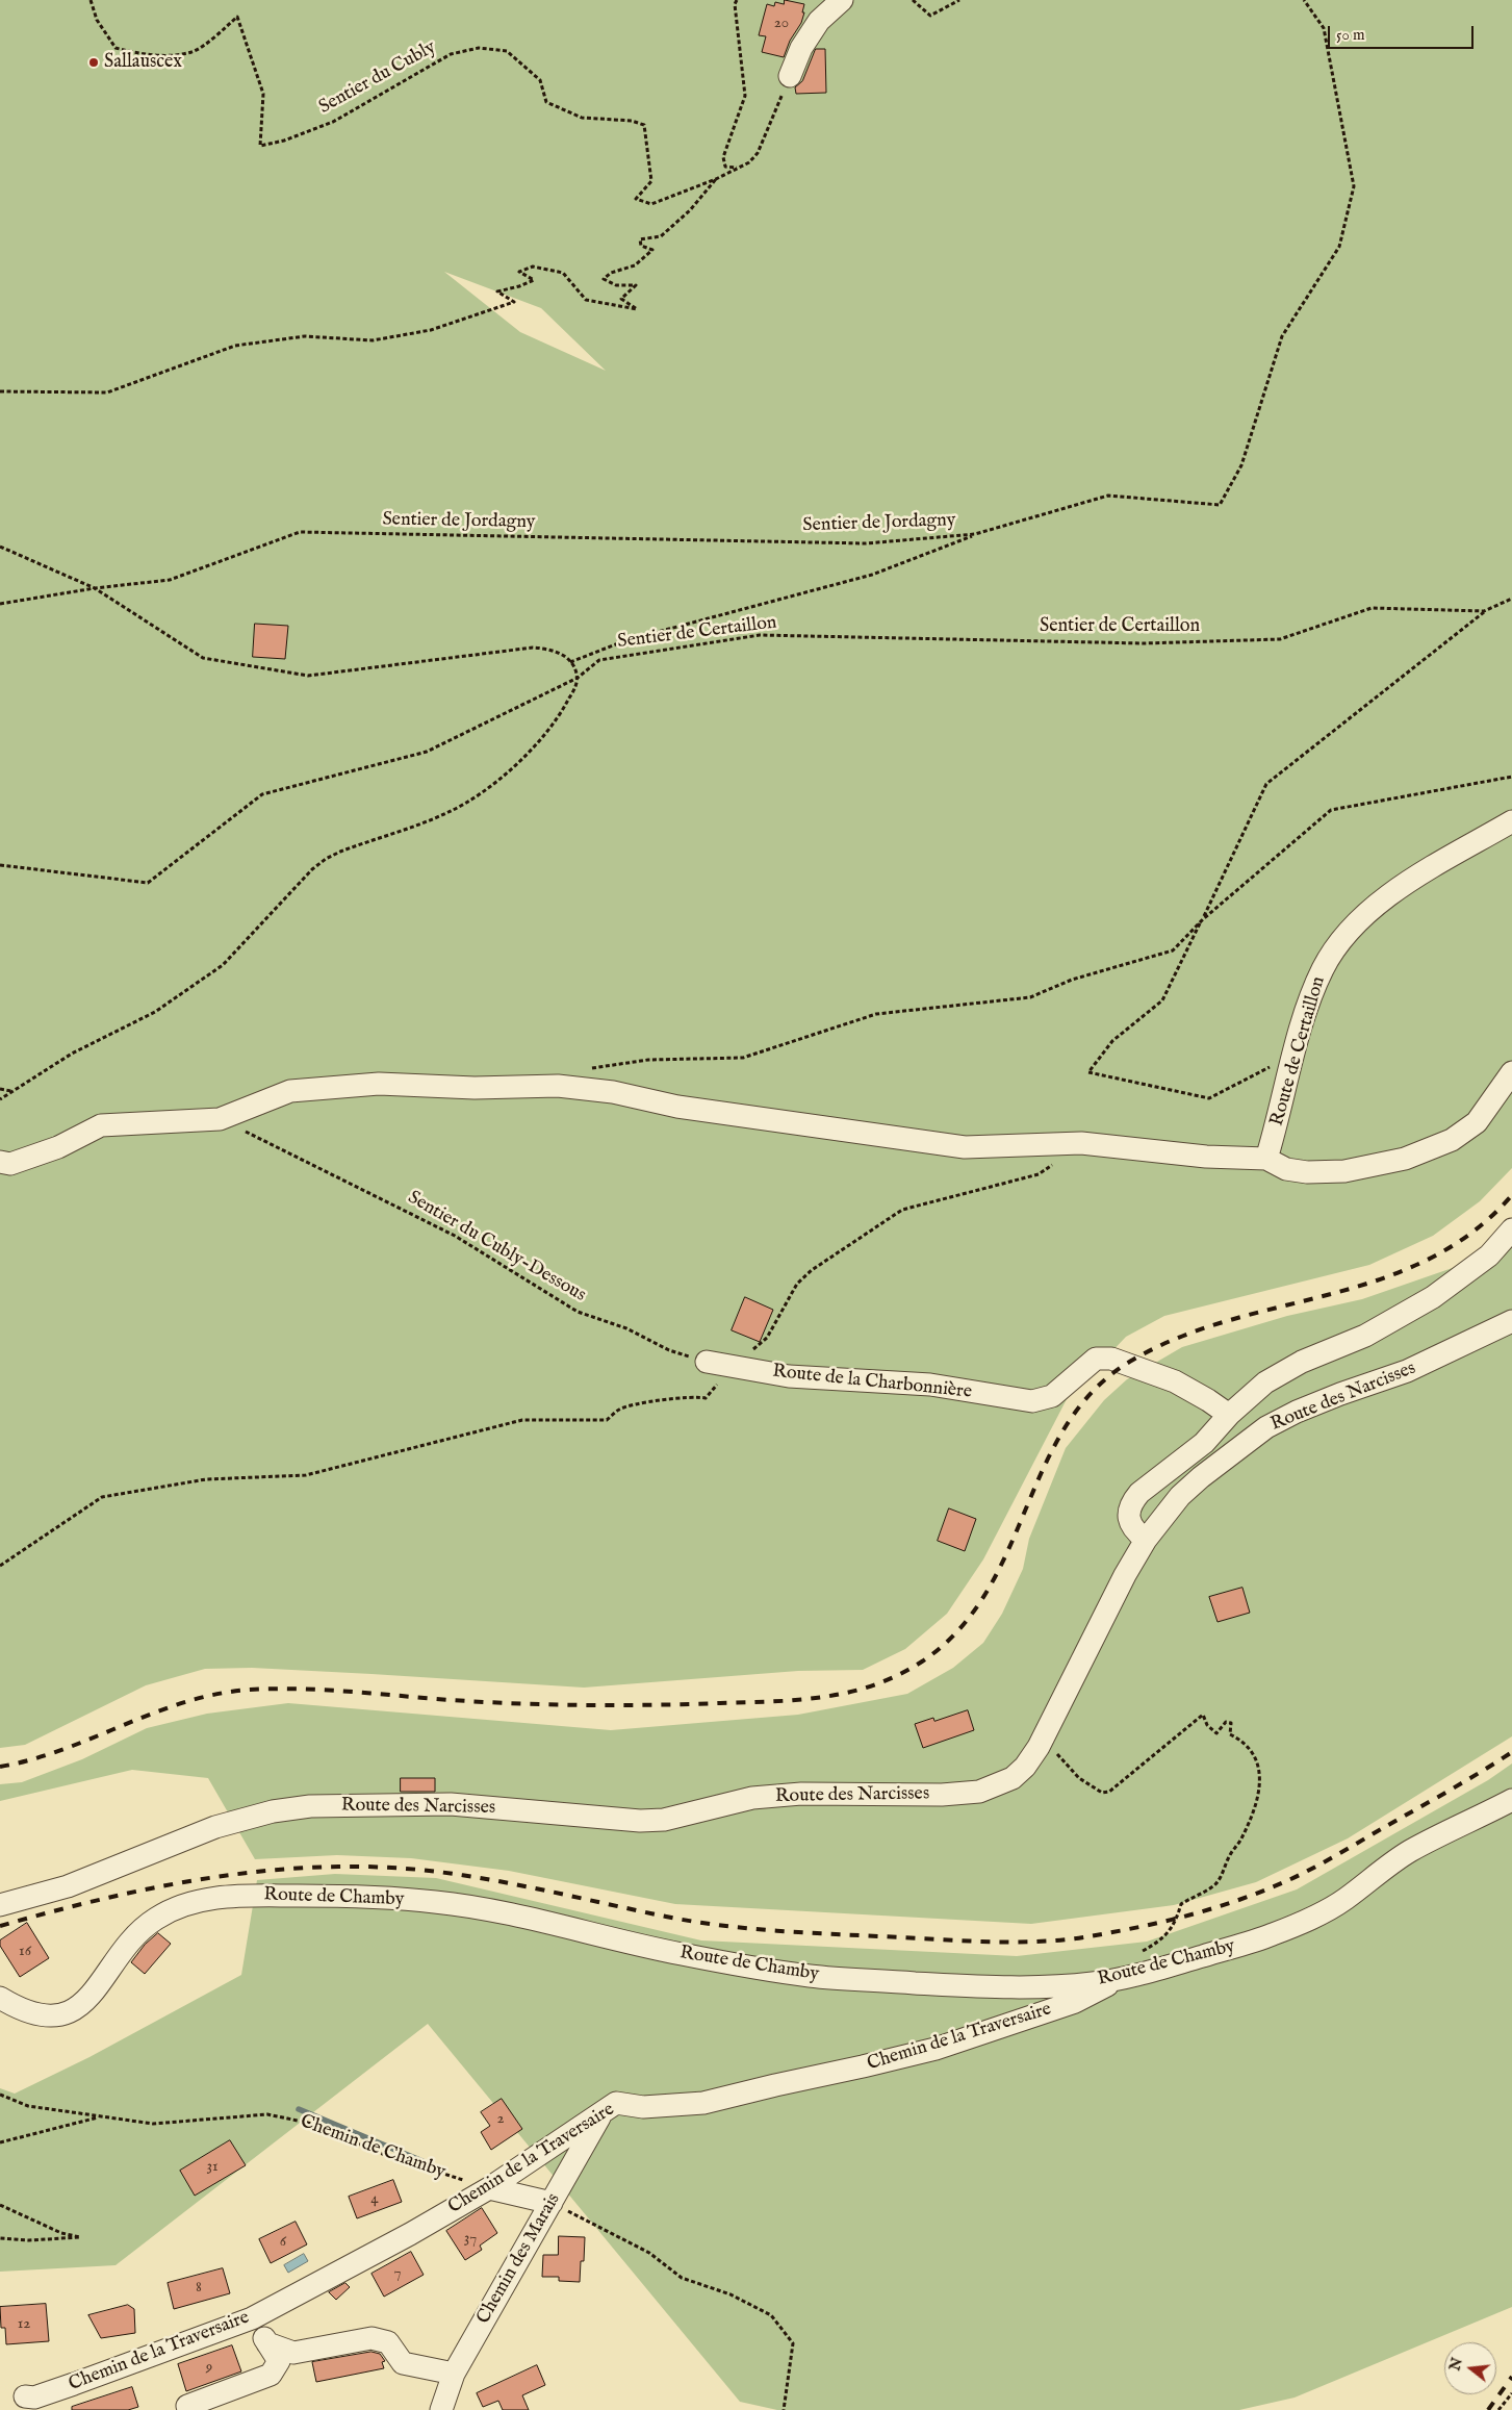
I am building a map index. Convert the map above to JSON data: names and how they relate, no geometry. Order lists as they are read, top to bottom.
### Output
{
  "streets": {
    "street": [
      "Route de Certaillon",
      "Route de la Charbonnière",
      "Route des Narcisses",
      "Route de Chamby",
      "Chemin de la Traversaire",
      "Chemin des Marais"
    ],
    "path": [
      "Sentier du Cubly",
      "Sentier de Jordagny",
      "Sentier de Certaillon",
      "Sentier du Cubly-Dessous",
      "Chemin de Chamby"
    ]
  },
  "crossings": [
    ["Sentier du Cubly-Dessous", "Route de la Charbonnière"],
    ["Route de Chamby", "Chemin de la Traversaire"],
    ["Chemin de la Traversaire", "Chemin de Chamby"],
    ["Chemin de la Traversaire", "Chemin des Marais"]
  ],
  "places": ["Sallauscex"],
  "house_numbers": [
    "20",
    "16",
    "2",
    "31",
    "4",
    "37",
    "6",
    "7",
    "8",
    "12",
    "9"
  ],
  "scale_bar": "50 m",
  "north": "left"
}
